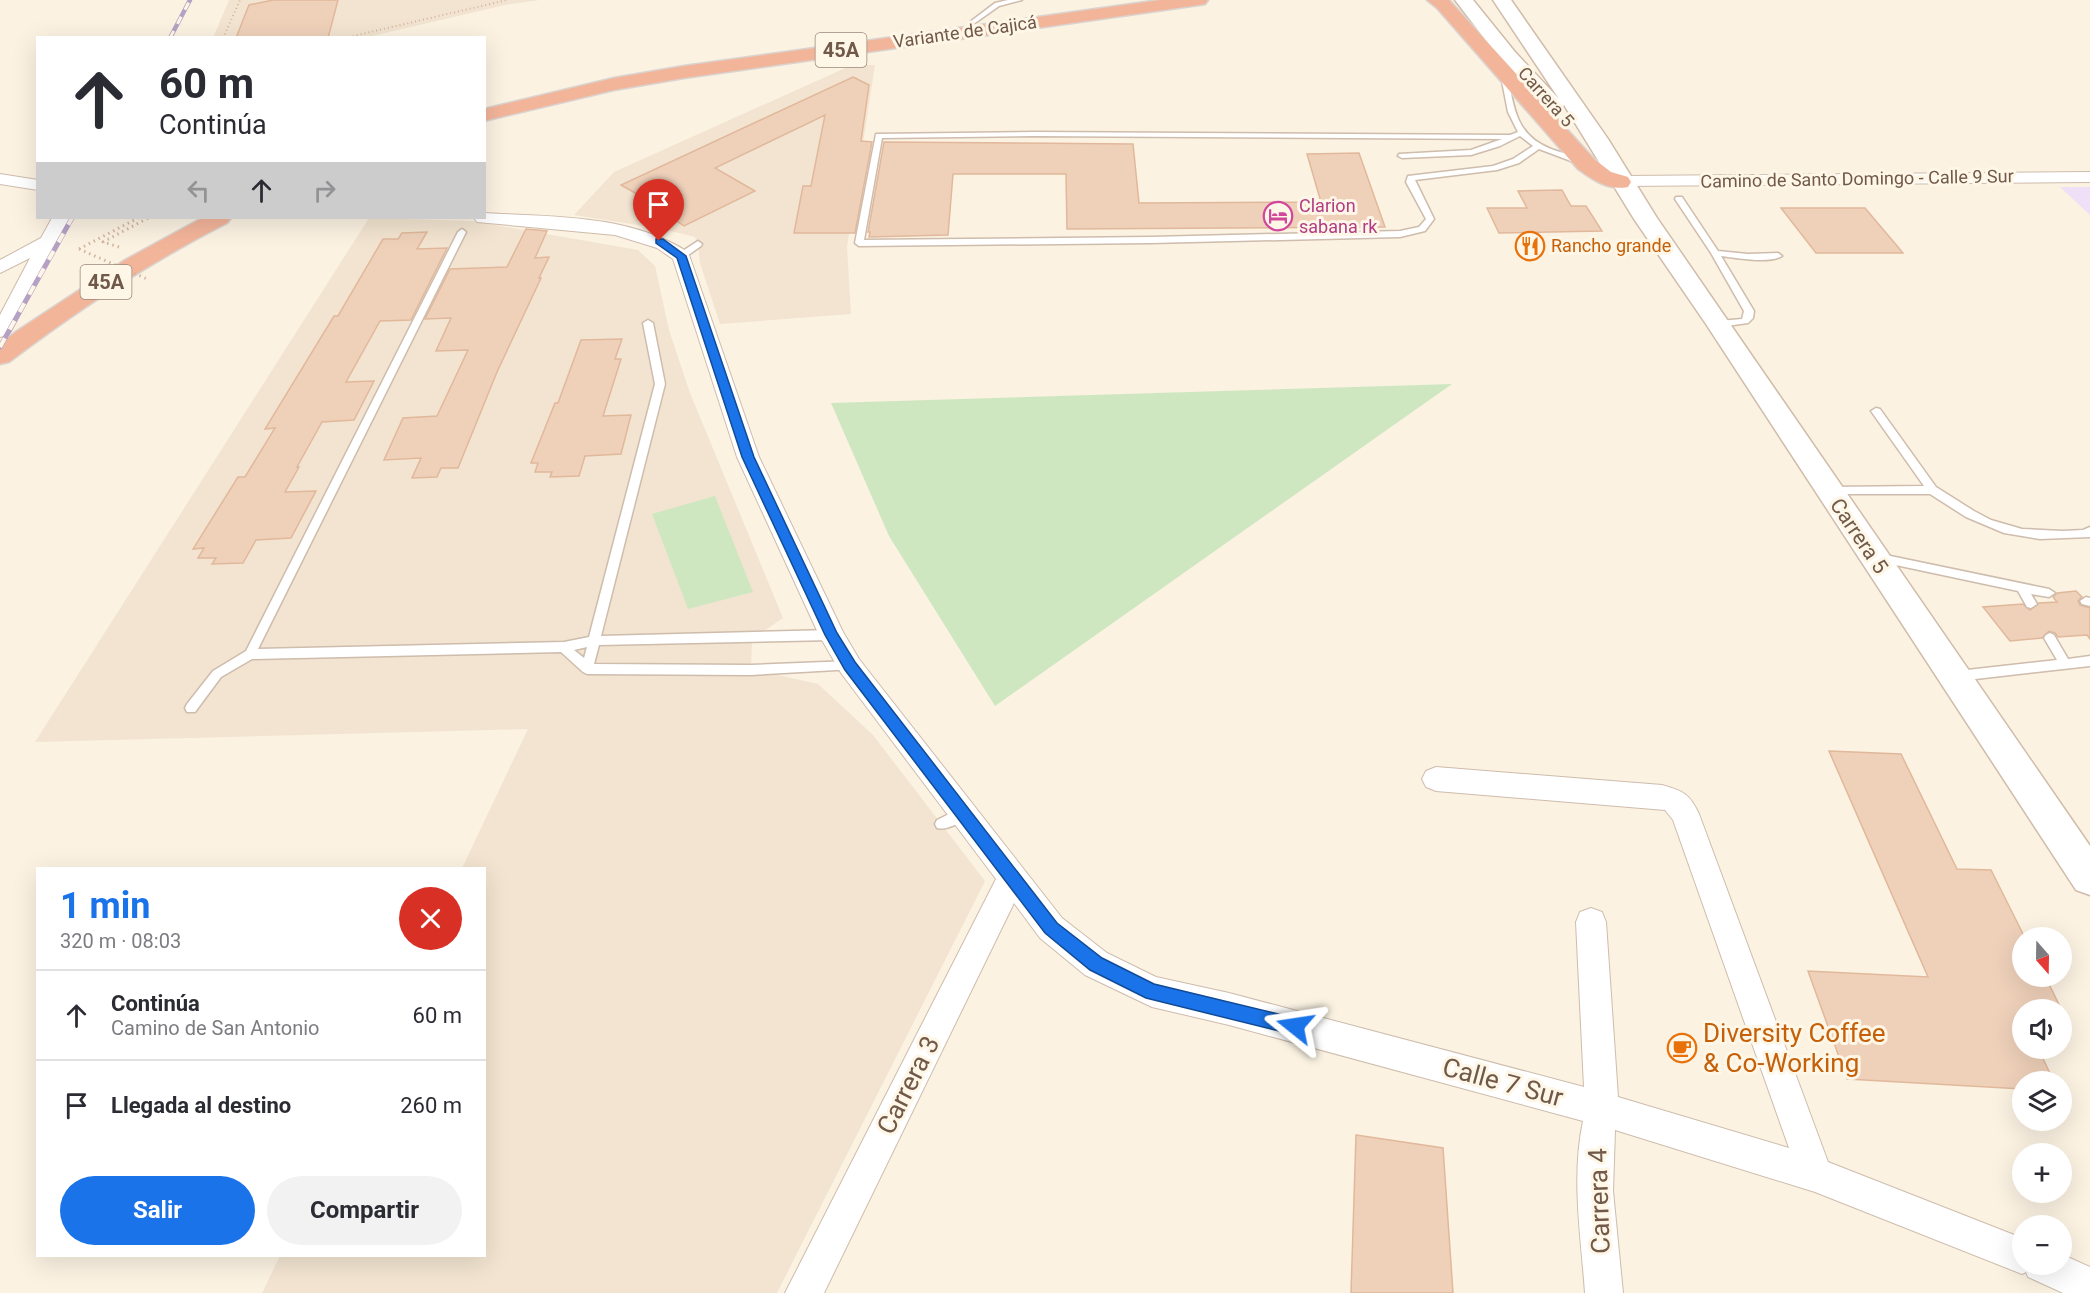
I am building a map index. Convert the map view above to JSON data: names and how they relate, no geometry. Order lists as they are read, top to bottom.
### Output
{
  "streets": {
    "highway": ["Variante de Cajicá", "45A"],
    "main road": ["Carrera 5"],
    "street": [
      "Camino de Santo Domingo - Calle 9 Sur",
      "Calle 7 Sur",
      "Carrera 3",
      "Carrera 4"
    ]
  },
  "crossings": [
    ["Carrera 5", "Camino de Santo Domingo - Calle 9 Sur"],
    ["Calle 7 Sur", "Carrera 3"],
    ["Calle 7 Sur", "Carrera 4"]
  ],
  "places": {
    "hotel": ["Clarion sabana rk"],
    "restaurant": ["Rancho grande"],
    "cafe": ["Diversity Coffee & Co-Working"]
  },
  "north": "bottom",
  "page": {
    "turn": ["60 m", "Continúa"],
    "heading": ["1 min", "320 m · 08:03"],
    "map_buttons": ["+", "−"],
    "list": [
      {
        "name": "Continúa",
        "note": "Camino de San Antonio",
        "value": "60 m"
      },
      {
        "name": "Llegada al destino",
        "value": "260 m"
      }
    ],
    "buttons": ["Salir", "Compartir"]
  }
}
